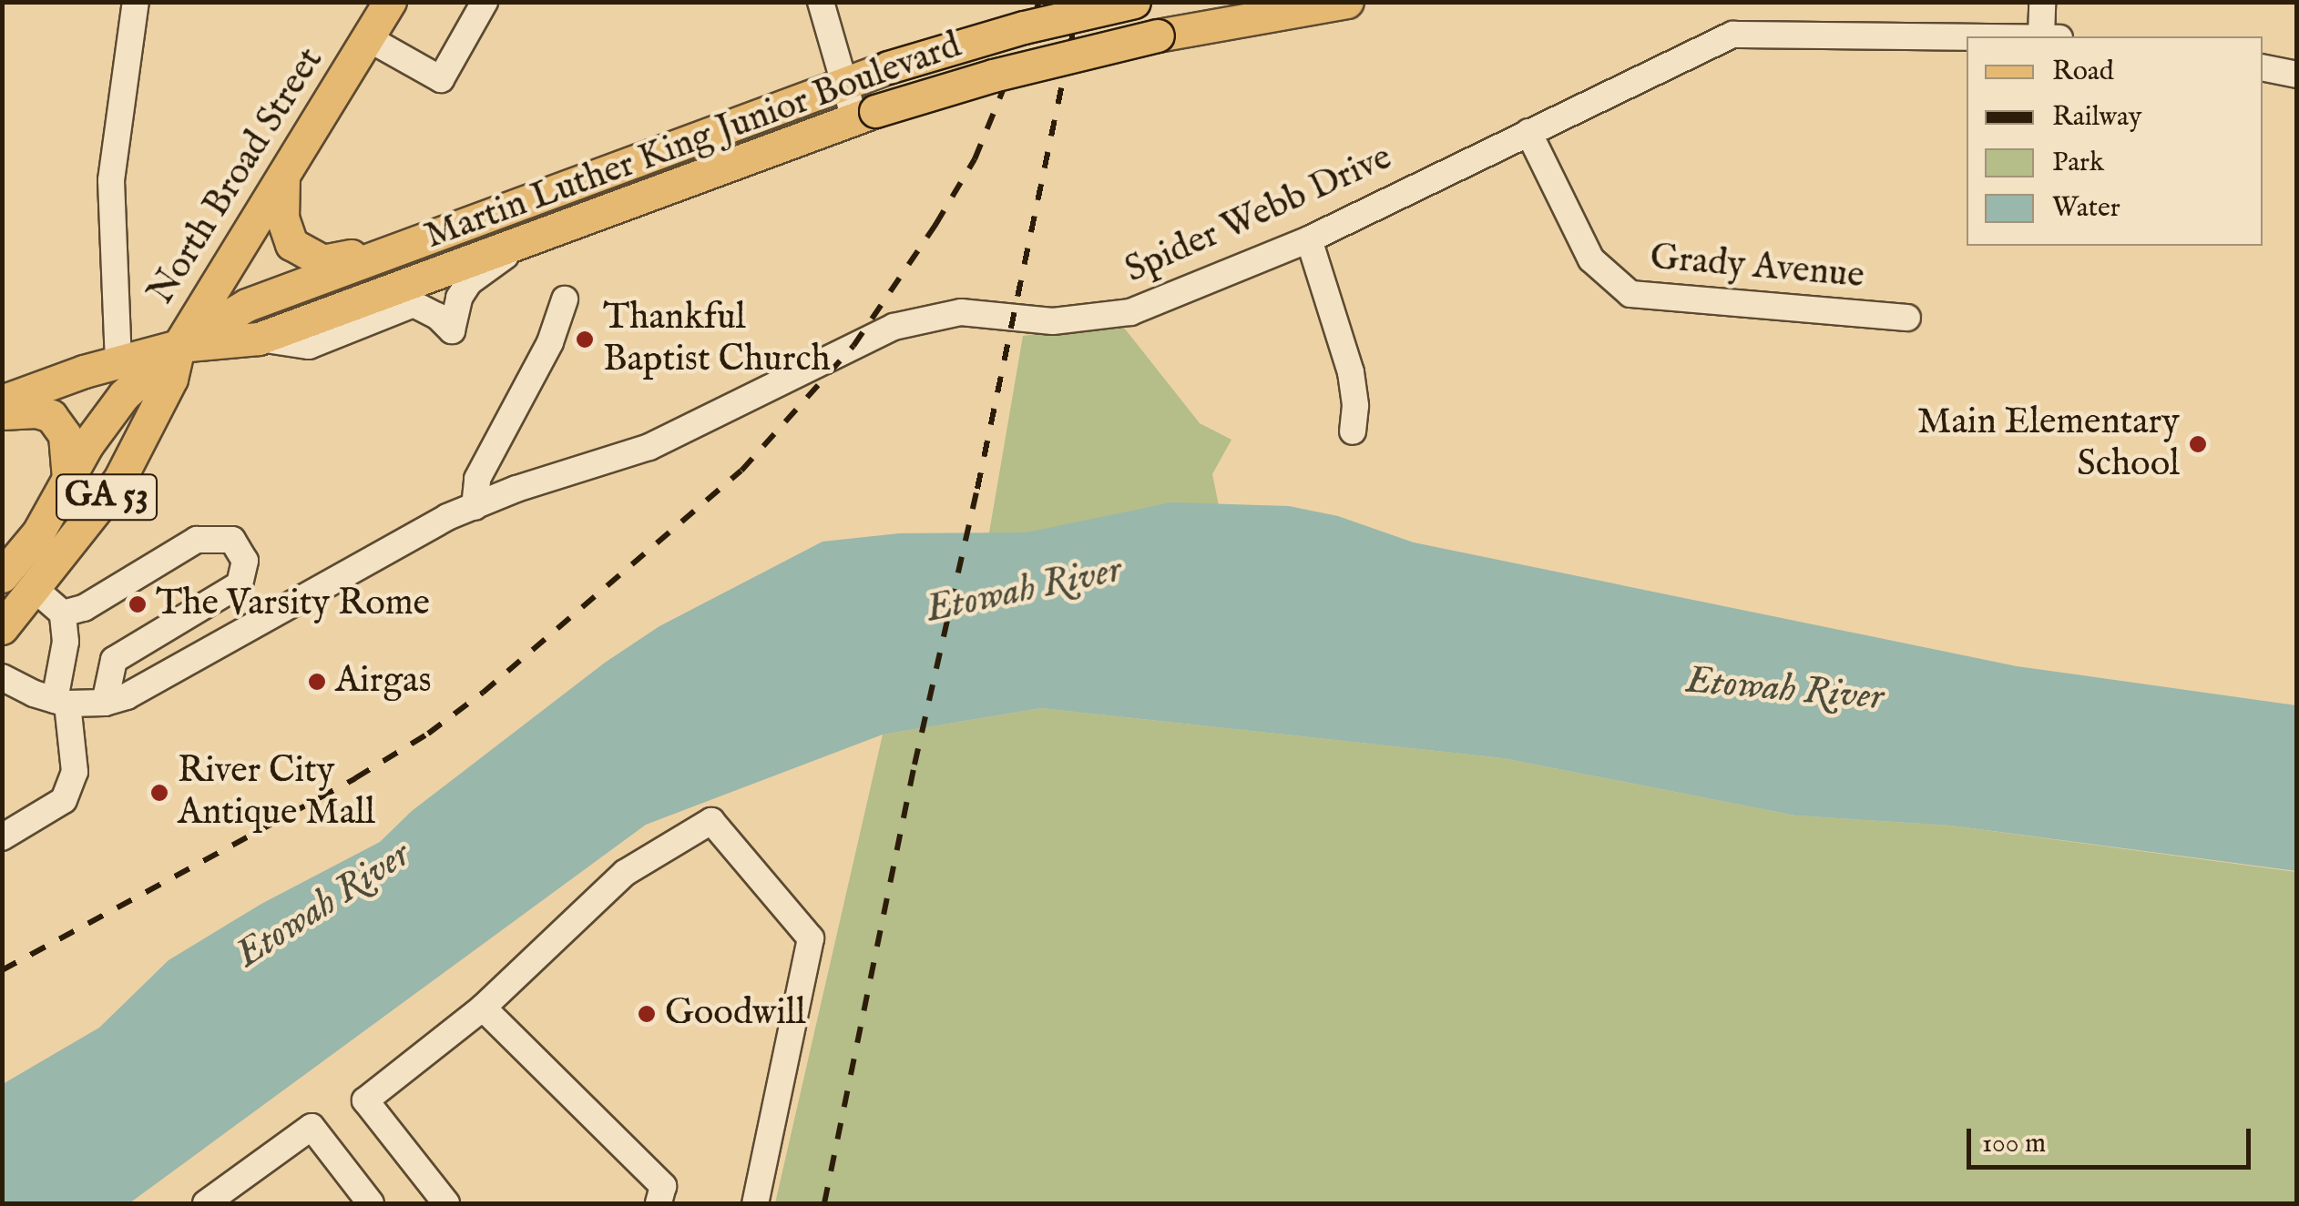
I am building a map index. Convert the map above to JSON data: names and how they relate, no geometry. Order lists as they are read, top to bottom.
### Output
{
  "streets": {
    "main road": ["Martin Luther King Junior Boulevard", "North Broad Street", "GA 53"],
    "street": ["Spider Webb Drive", "Grady Avenue"]
  },
  "crossings": [
    ["Martin Luther King Junior Boulevard", "North Broad Street"],
    ["Martin Luther King Junior Boulevard", "GA 53"],
    ["North Broad Street", "GA 53"],
    ["Spider Webb Drive", "Grady Avenue"]
  ],
  "water": ["Etowah River"],
  "places": [
    "Thankful Baptist Church",
    "Main Elementary School",
    "The Varsity Rome",
    "Airgas",
    "River City Antique Mall",
    "Goodwill"
  ],
  "legend": [
    "Road",
    "Railway",
    "Park",
    "Water"
  ],
  "scale_bar": "100 m"
}
